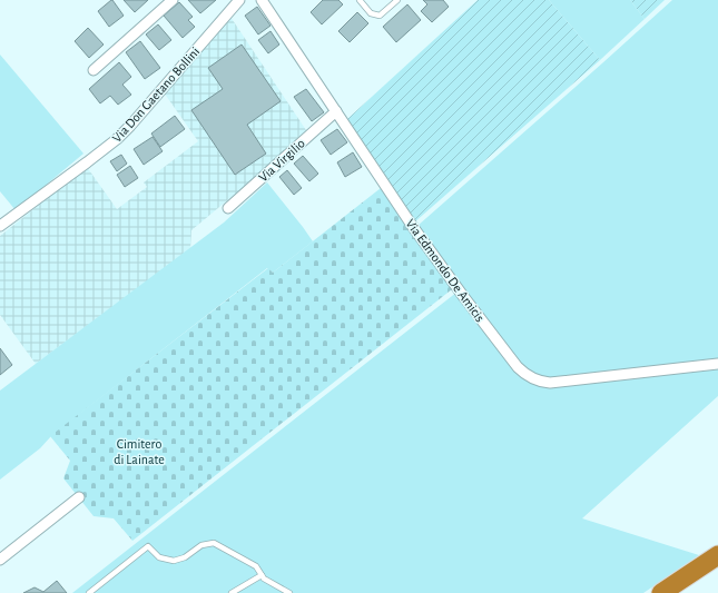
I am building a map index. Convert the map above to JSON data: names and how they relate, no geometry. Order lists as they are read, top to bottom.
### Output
{
  "streets": {
    "street": ["Via Don Gaetano Bollini", "Via Virgilio", "Via Edmondo De Amicis"]
  },
  "crossings": [
    ["Via Virgilio", "Via Edmondo De Amicis"]
  ],
  "parks": ["Cimitero di Lainate"]
}
